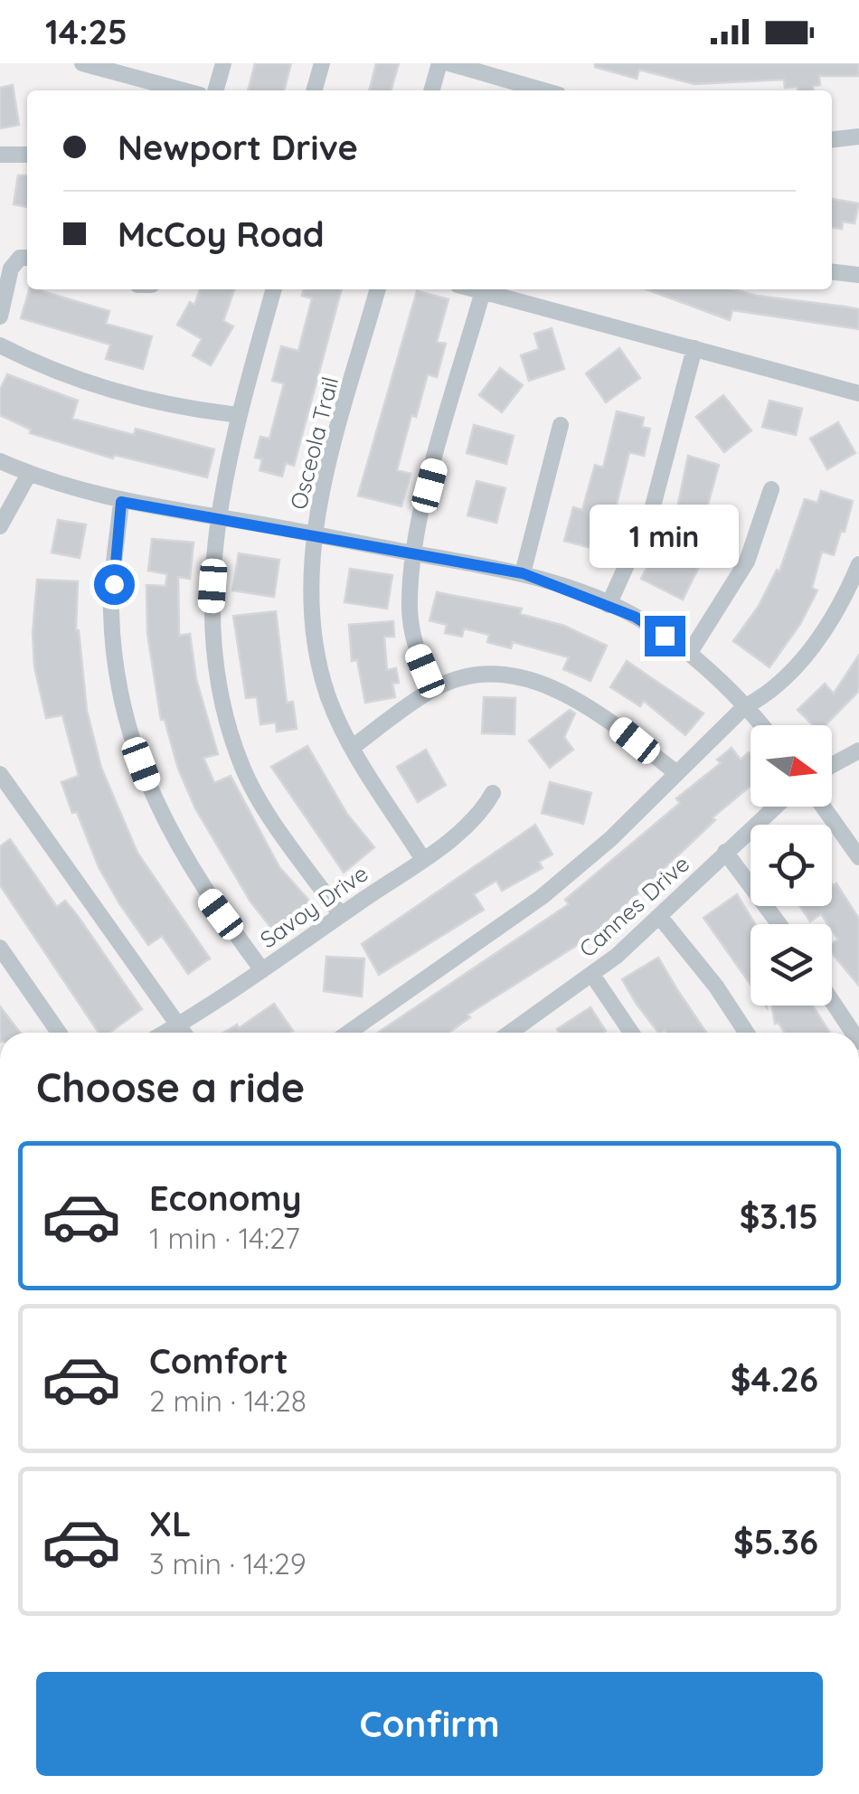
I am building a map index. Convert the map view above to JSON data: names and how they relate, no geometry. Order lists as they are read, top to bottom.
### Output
{
  "streets": {
    "street": ["Osceola Trail", "Savoy Drive", "Cannes Drive"]
  },
  "crossings": [
    ["Osceola Trail", "Savoy Drive"]
  ],
  "north": "right",
  "page": {
    "status": "14:25",
    "banner": ["Newport Drive", "McCoy Road"],
    "bubble": "1 min",
    "heading": "Choose a ride",
    "list": [
      {
        "name": "Economy",
        "note": "1 min · 14:27",
        "value": "$3.15"
      },
      {
        "name": "Comfort",
        "note": "2 min · 14:28",
        "value": "$4.26"
      },
      {
        "name": "XL",
        "note": "3 min · 14:29",
        "value": "$5.36"
      }
    ],
    "buttons": "Confirm"
  }
}
